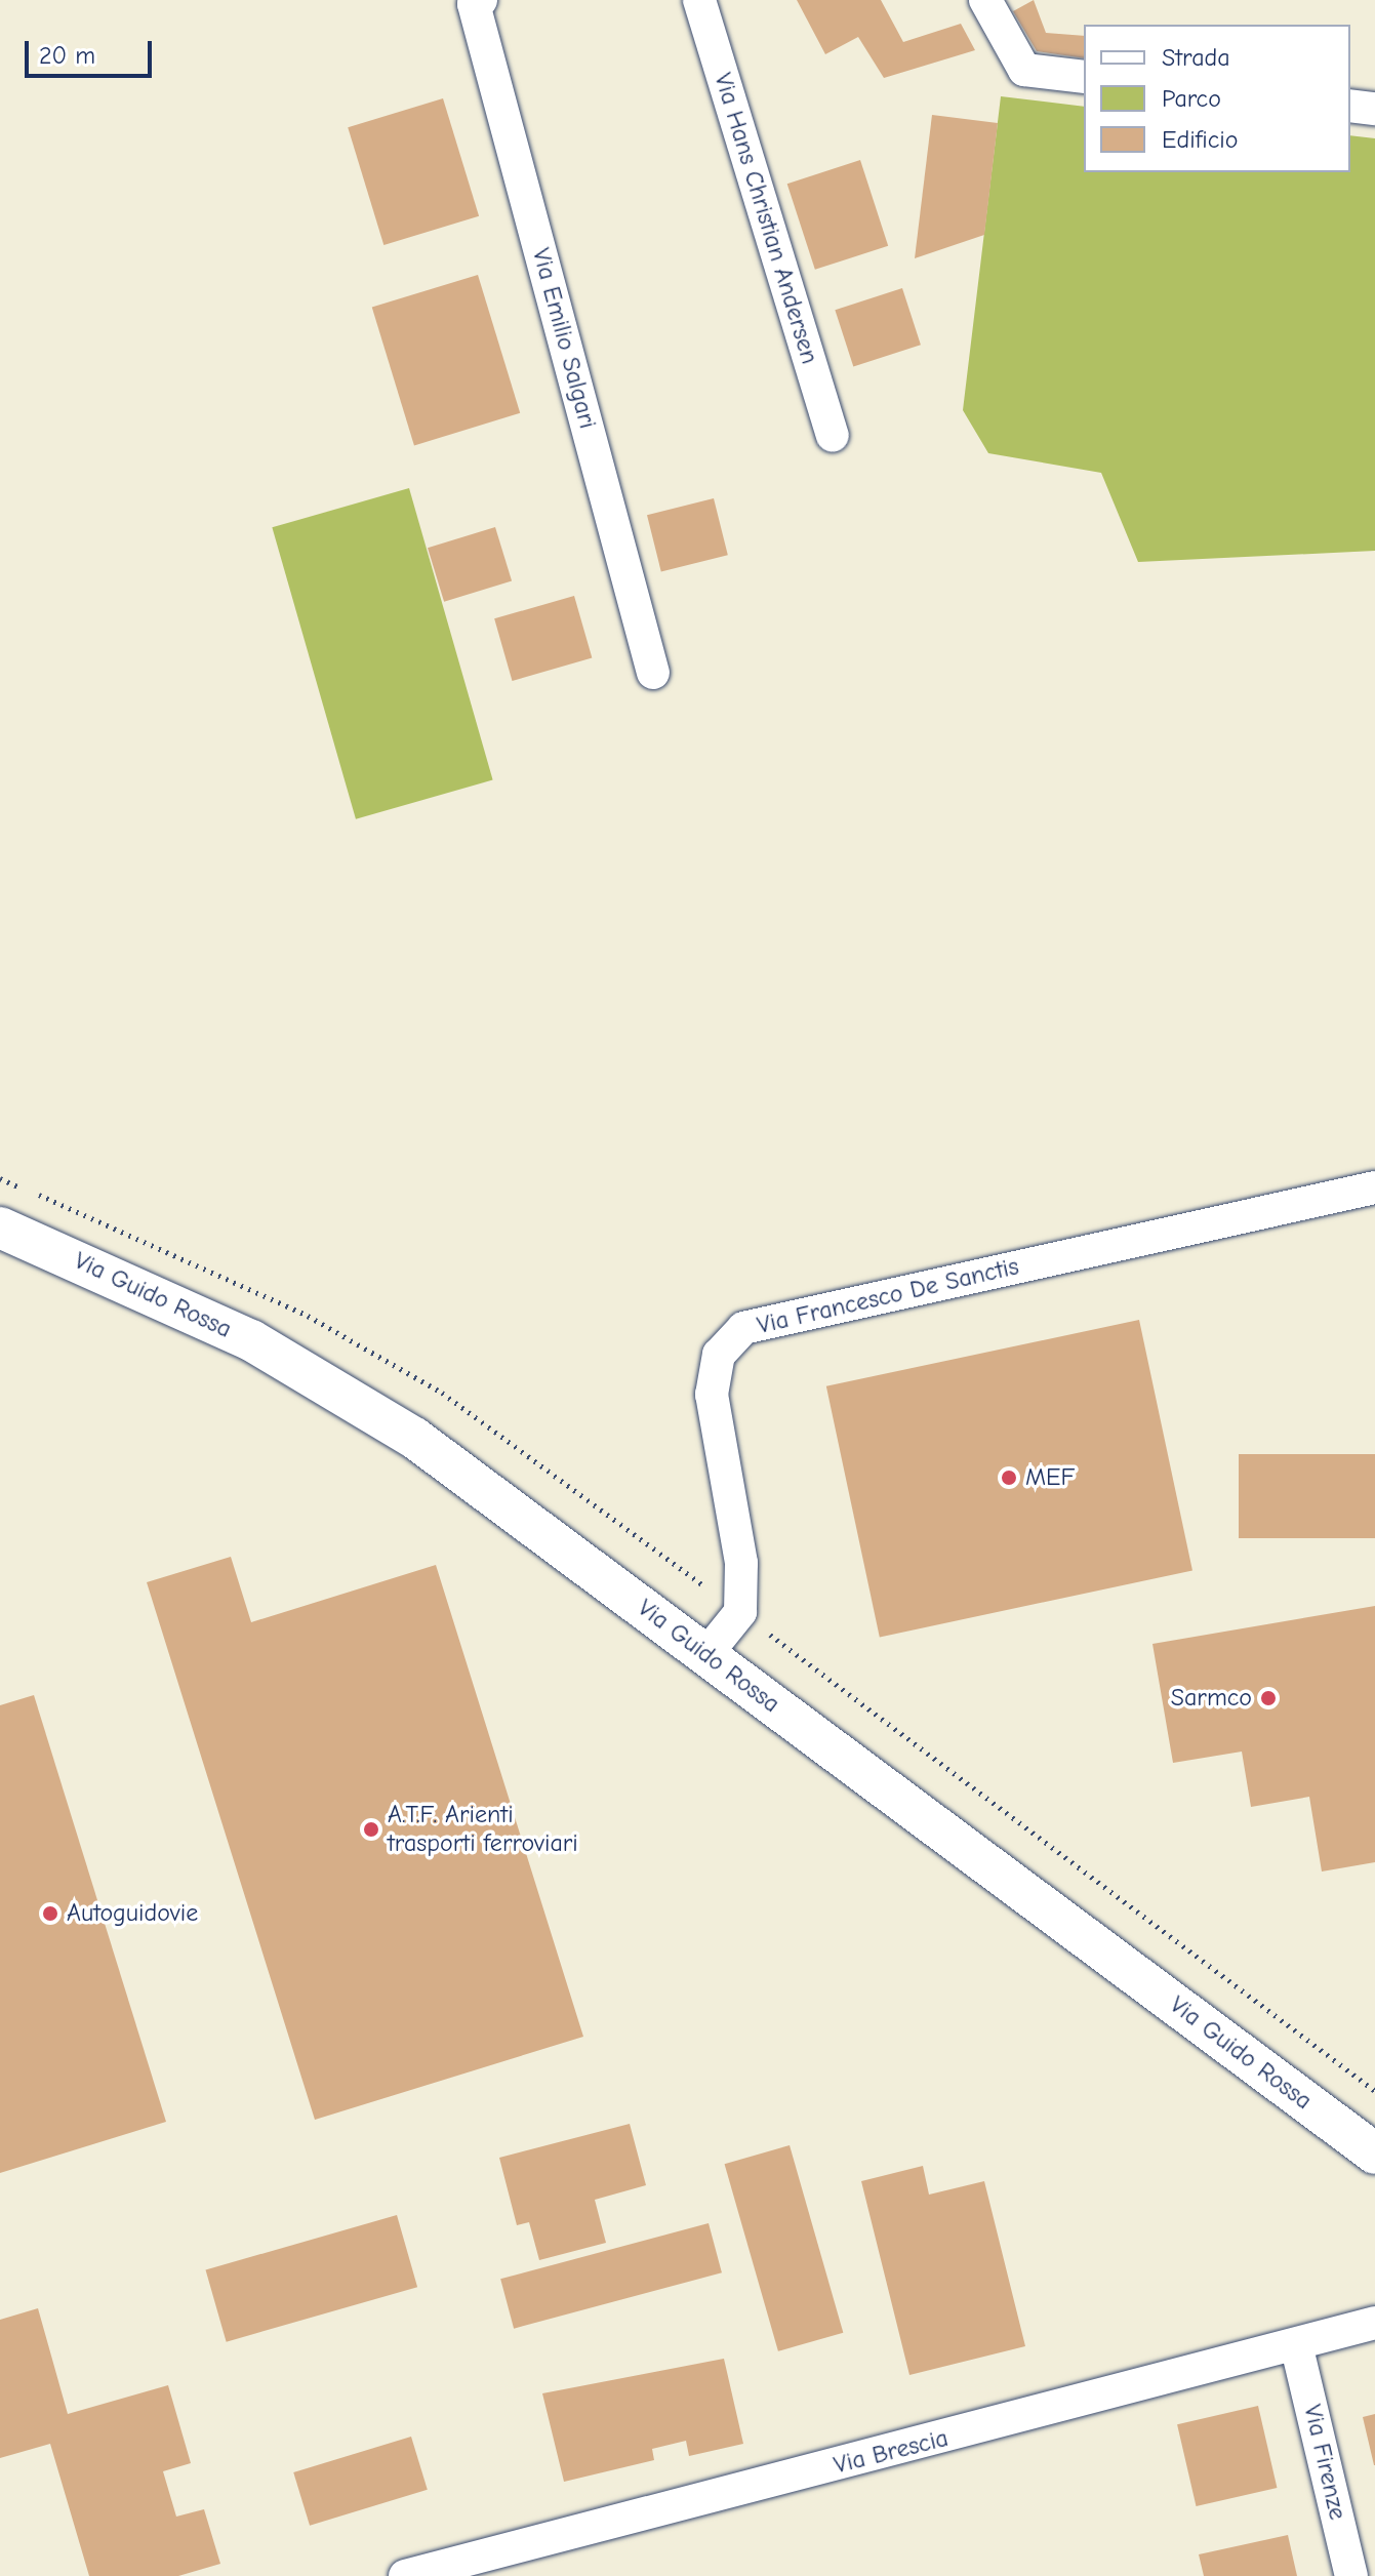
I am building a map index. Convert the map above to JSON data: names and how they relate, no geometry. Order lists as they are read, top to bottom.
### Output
{
  "streets": {
    "street": [
      "Via Hans Christian Andersen",
      "Via Emilio Salgari",
      "Via Guido Rossa",
      "Via Francesco De Sanctis",
      "Via Brescia",
      "Via Firenze"
    ]
  },
  "crossings": [
    ["Via Guido Rossa", "Via Francesco De Sanctis"],
    ["Via Brescia", "Via Firenze"]
  ],
  "places": [
    "MEF",
    "Sarmco",
    "A.T.F. Arienti trasporti ferroviari",
    "Autoguidovie"
  ],
  "legend": ["Strada", "Parco", "Edificio"],
  "scale_bar": "20 m"
}
